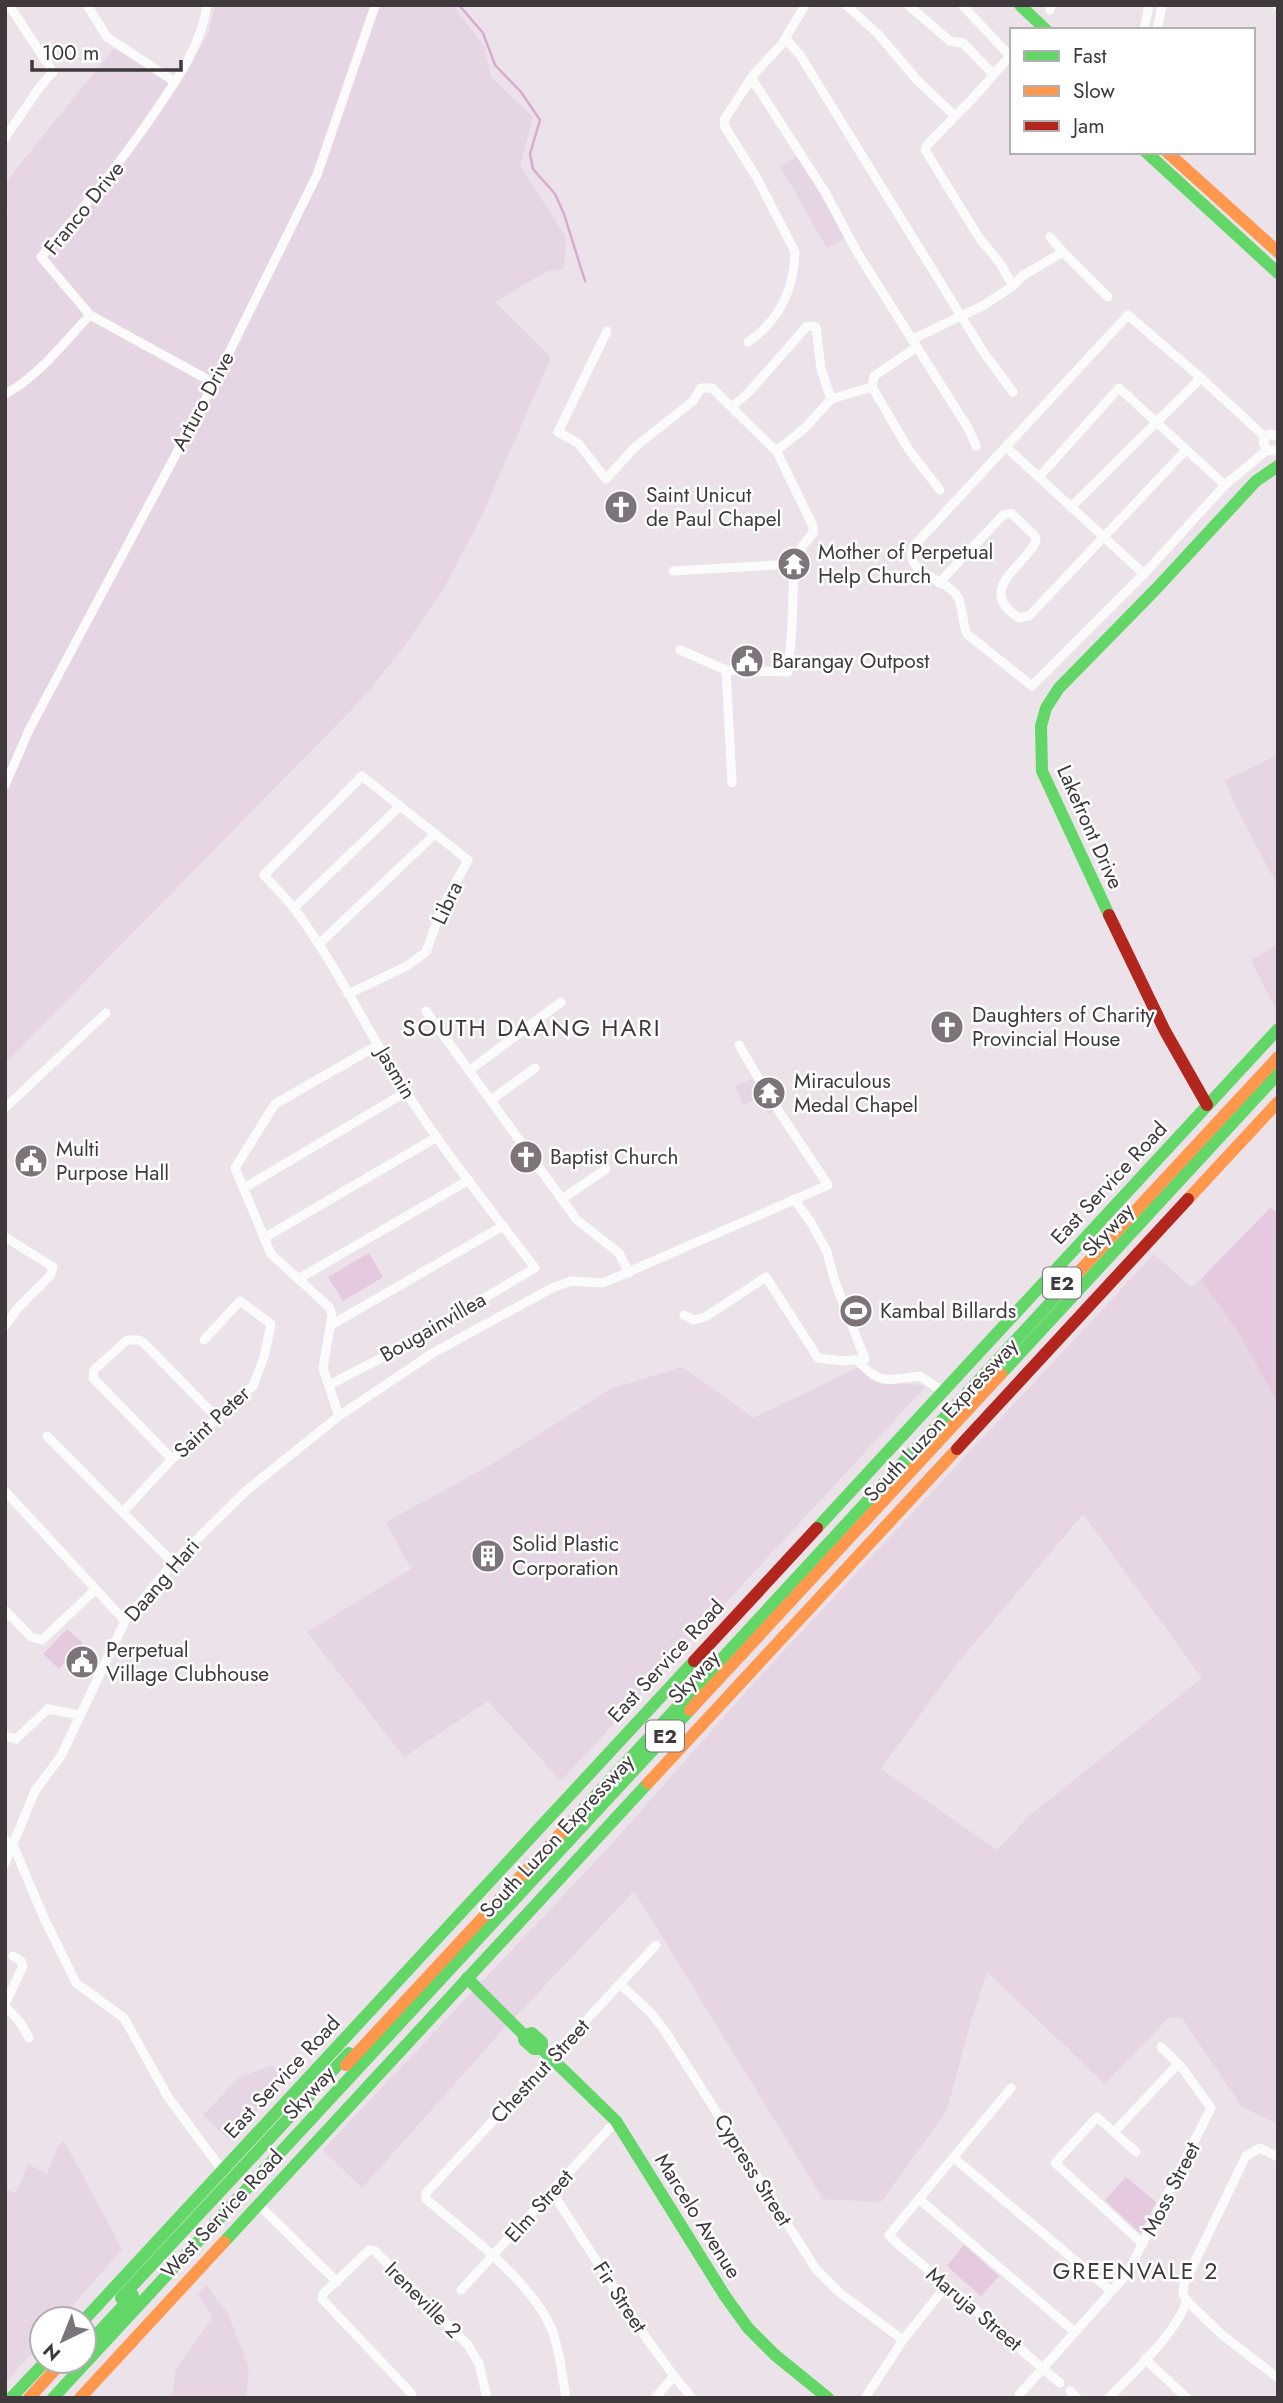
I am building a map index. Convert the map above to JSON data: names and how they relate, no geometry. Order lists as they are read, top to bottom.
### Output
{
  "streets": {
    "main road": [
      "Lakefront Drive",
      "East Service Road",
      "Skyway",
      "E2",
      "South Luzon Expressway",
      "West Service Road",
      "Marcelo Avenue"
    ],
    "street": [
      "Franco Drive",
      "Arturo Drive",
      "Libra",
      "Jasmin",
      "Bougainvillea",
      "Saint Peter",
      "Daang Hari",
      "Chestnut Street",
      "Cypress Street",
      "Moss Street",
      "Elm Street",
      "Fir Street",
      "Ireneville 2",
      "Maruja Street"
    ]
  },
  "crossings": [
    ["Franco Drive", "Arturo Drive"],
    ["Lakefront Drive", "East Service Road"],
    ["Libra", "Jasmin"],
    ["Jasmin", "Bougainvillea"],
    ["Chestnut Street", "Cypress Street"],
    ["Chestnut Street", "Elm Street"],
    ["Chestnut Street", "Marcelo Avenue"],
    ["Moss Street", "Maruja Street"],
    ["Elm Street", "Marcelo Avenue"],
    ["Elm Street", "Fir Street"],
    ["West Service Road", "Marcelo Avenue"]
  ],
  "districts": ["SOUTH DAANG HARI", "GREENVALE 2"],
  "places": {
    "church": ["Saint Unicut de Paul Chapel", "Daughters of Charity Provincial House", "Baptist Church"],
    "temple": ["Mother of Perpetual Help Church", "Miraculous Medal Chapel"],
    "public building": ["Barangay Outpost", "Multi Purpose Hall", "Perpetual Village Clubhouse"],
    "sports": ["Kambal Billards"],
    "building": ["Solid Plastic Corporation"]
  },
  "legend": ["Fast", "Slow", "Jam"],
  "scale_bar": "100 m",
  "north": "bottom left"
}
